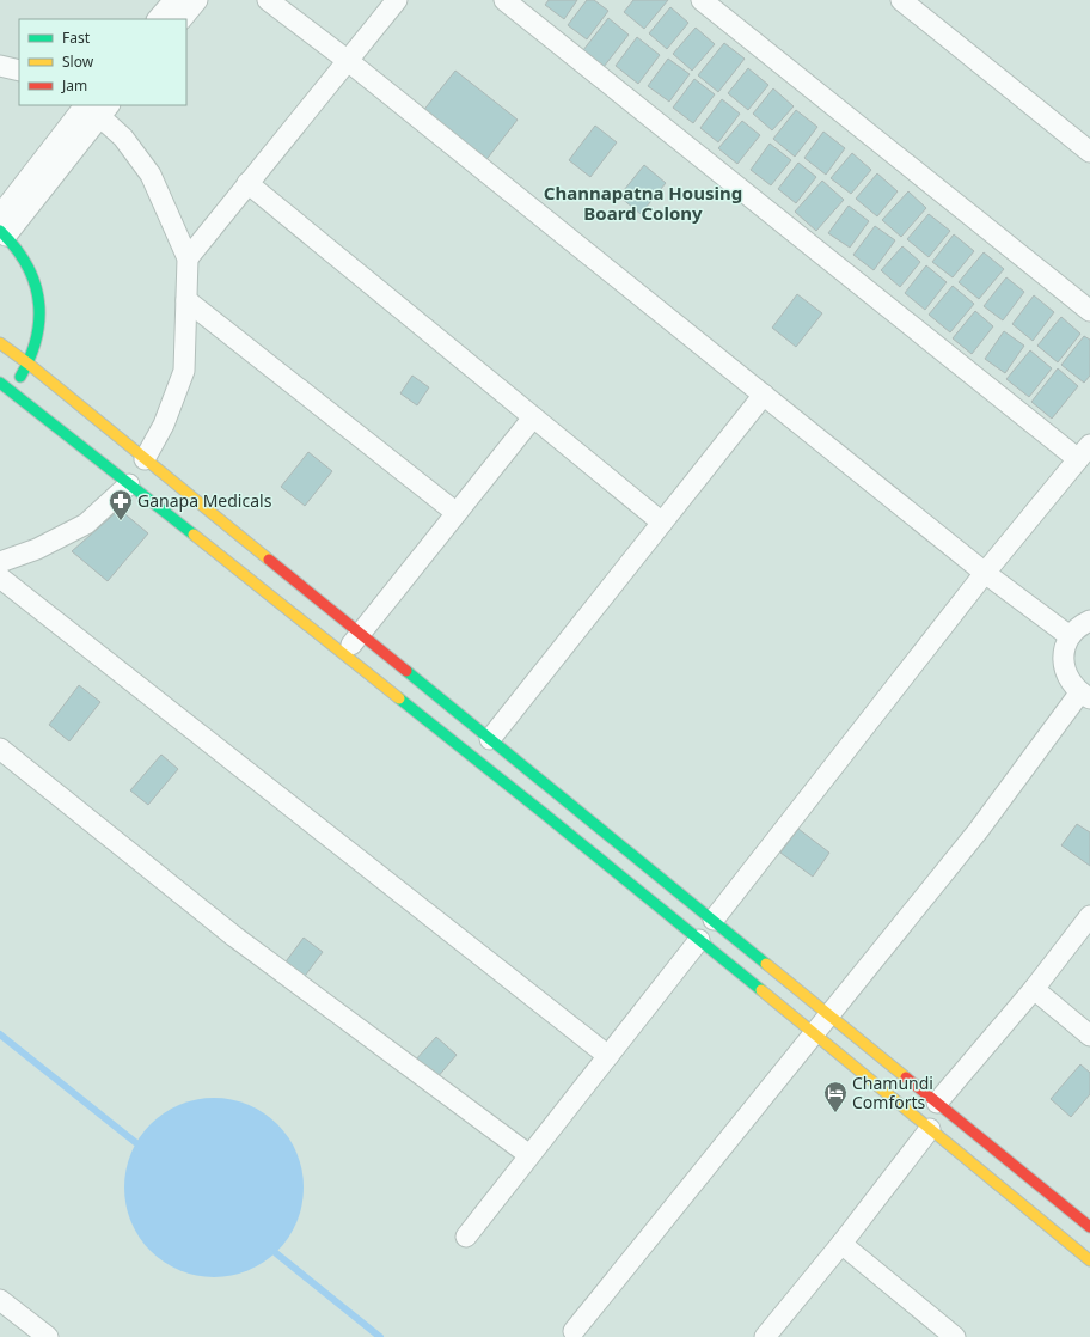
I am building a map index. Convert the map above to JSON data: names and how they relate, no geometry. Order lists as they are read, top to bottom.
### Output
{
  "districts": ["Channapatna Housing Board Colony"],
  "places": {
    "pharmacy": ["Ganapa Medicals"],
    "hotel": ["Chamundi Comforts"]
  },
  "legend": ["Fast", "Slow", "Jam"]
}
